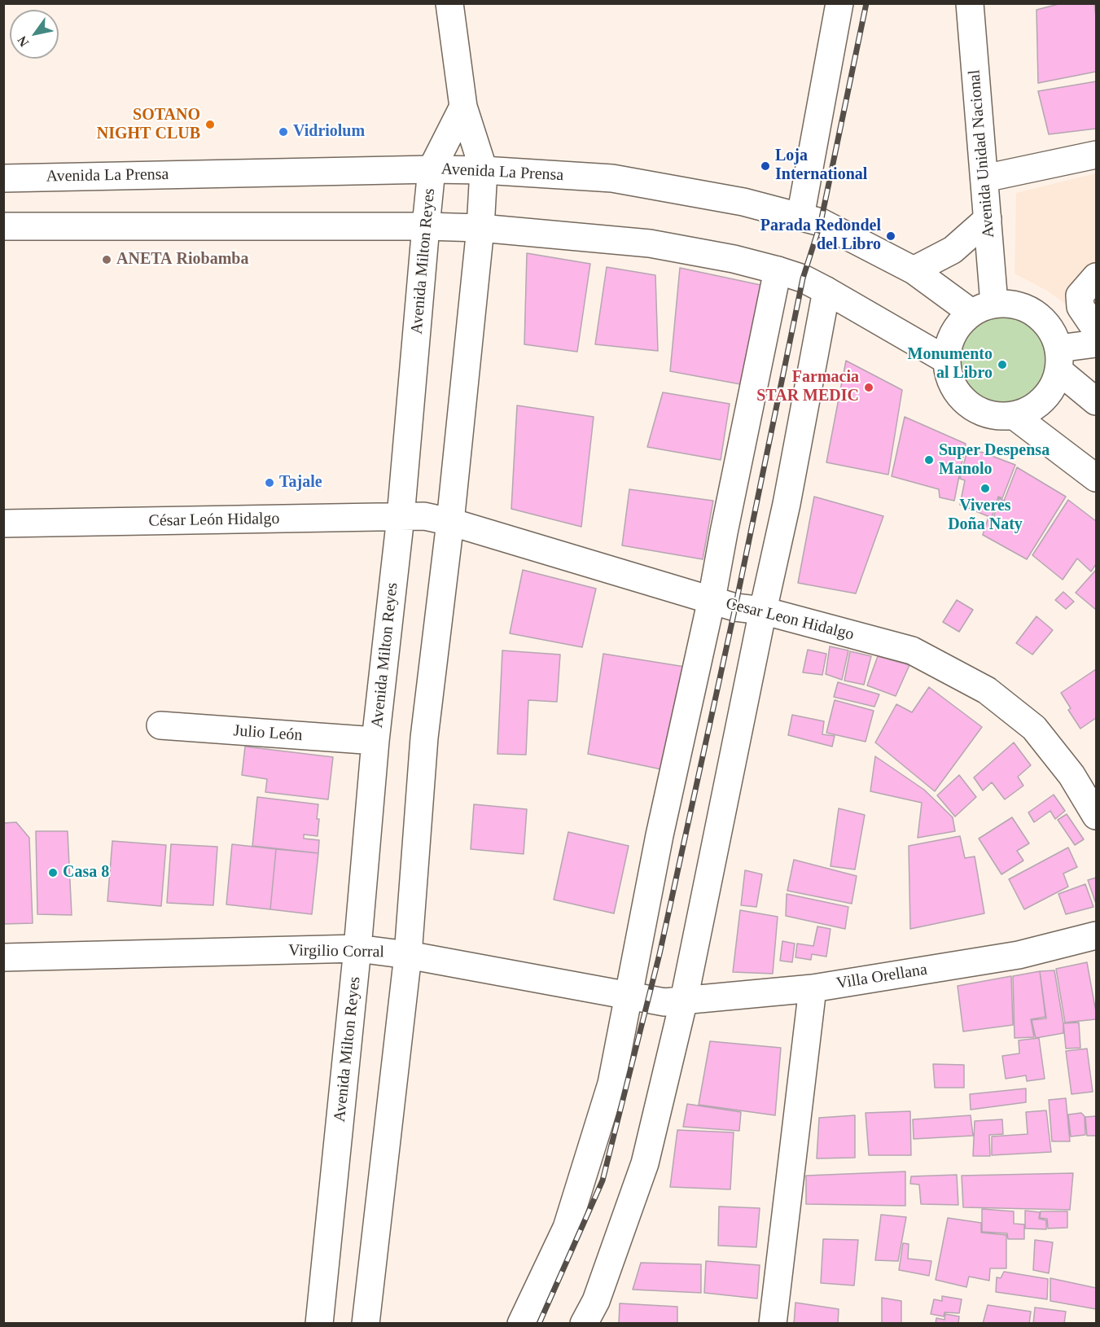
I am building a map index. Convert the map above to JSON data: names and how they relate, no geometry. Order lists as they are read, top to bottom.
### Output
{
  "streets": {
    "street": [
      "Avenida Unidad Nacional",
      "Avenida La Prensa",
      "Avenida Milton Reyes",
      "César León Hidalgo",
      "Cesar Leon Hidalgo",
      "Julio León",
      "Virgilio Corral",
      "Villa Orellana"
    ]
  },
  "crossings": [
    ["Avenida Unidad Nacional", "Avenida La Prensa"],
    ["Avenida La Prensa", "Avenida Milton Reyes"],
    ["Avenida Milton Reyes", "César León Hidalgo"],
    ["Avenida Milton Reyes", "Cesar Leon Hidalgo"],
    ["Avenida Milton Reyes", "Julio León"],
    ["Avenida Milton Reyes", "Virgilio Corral"],
    ["César León Hidalgo", "Cesar Leon Hidalgo"],
    ["Virgilio Corral", "Villa Orellana"]
  ],
  "places": [
    "SOTANO NIGHT CLUB",
    "Vidriolum",
    "Loja International",
    "Parada Redondel del Libro",
    "ANETA Riobamba",
    "Monumento al Libro",
    "Farmacia STAR MEDIC",
    "Super Despensa Manolo",
    "Tajale",
    "Viveres Doña Naty",
    "Casa 8"
  ],
  "north": "bottom left"
}
